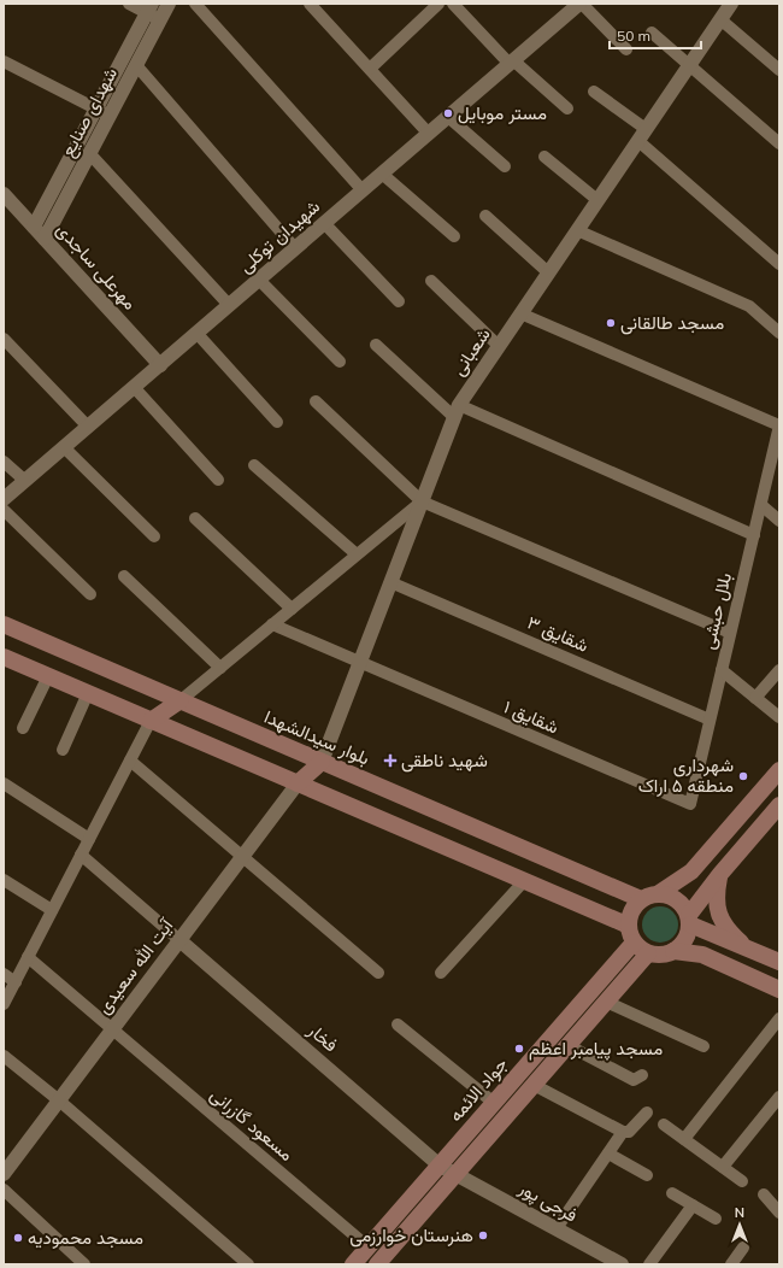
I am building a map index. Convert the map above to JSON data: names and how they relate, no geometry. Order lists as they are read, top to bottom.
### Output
{
  "streets": {
    "main road": ["بلوار سیدالشهدا", "جواد الائمه"],
    "street": [
      "شهدای صنایع",
      "شهیدان توکلی",
      "مهرعلی ساجدی",
      "شعبانی",
      "بلال حبشی",
      "شقایق ۳",
      "شقایق ۱",
      "آیت الله سعیدی",
      "فخار",
      "مسعود گازرانی",
      "فرجی پور"
    ]
  },
  "crossings": [
    ["شهدای صنایع", "مهرعلی ساجدی"],
    ["شهیدان توکلی", "مهرعلی ساجدی"],
    ["شعبانی", "شقایق ۳"],
    ["شعبانی", "شقایق ۱"],
    ["شعبانی", "بلوار سیدالشهدا"],
    ["بلال حبشی", "شقایق ۳"],
    ["بلال حبشی", "شقایق ۱"],
    ["بلوار سیدالشهدا", "جواد الائمه"],
    ["آیت الله سعیدی", "فخار"],
    ["آیت الله سعیدی", "مسعود گازرانی"],
    ["فخار", "جواد الائمه"],
    ["فخار", "فرجی پور"],
    ["جواد الائمه", "مسعود گازرانی"]
  ],
  "places": {
    "other": [
      "مستر موبایل",
      "مسجد طالقانی",
      "شهرداری منطقه ۵ اراک",
      "مسجد پیامبر اعظم",
      "هنرستان خوارزمی",
      "مسجد محمودیه"
    ],
    "health": ["شهید ناطقی"]
  },
  "scale_bar": "50 m",
  "north": "top"
}
